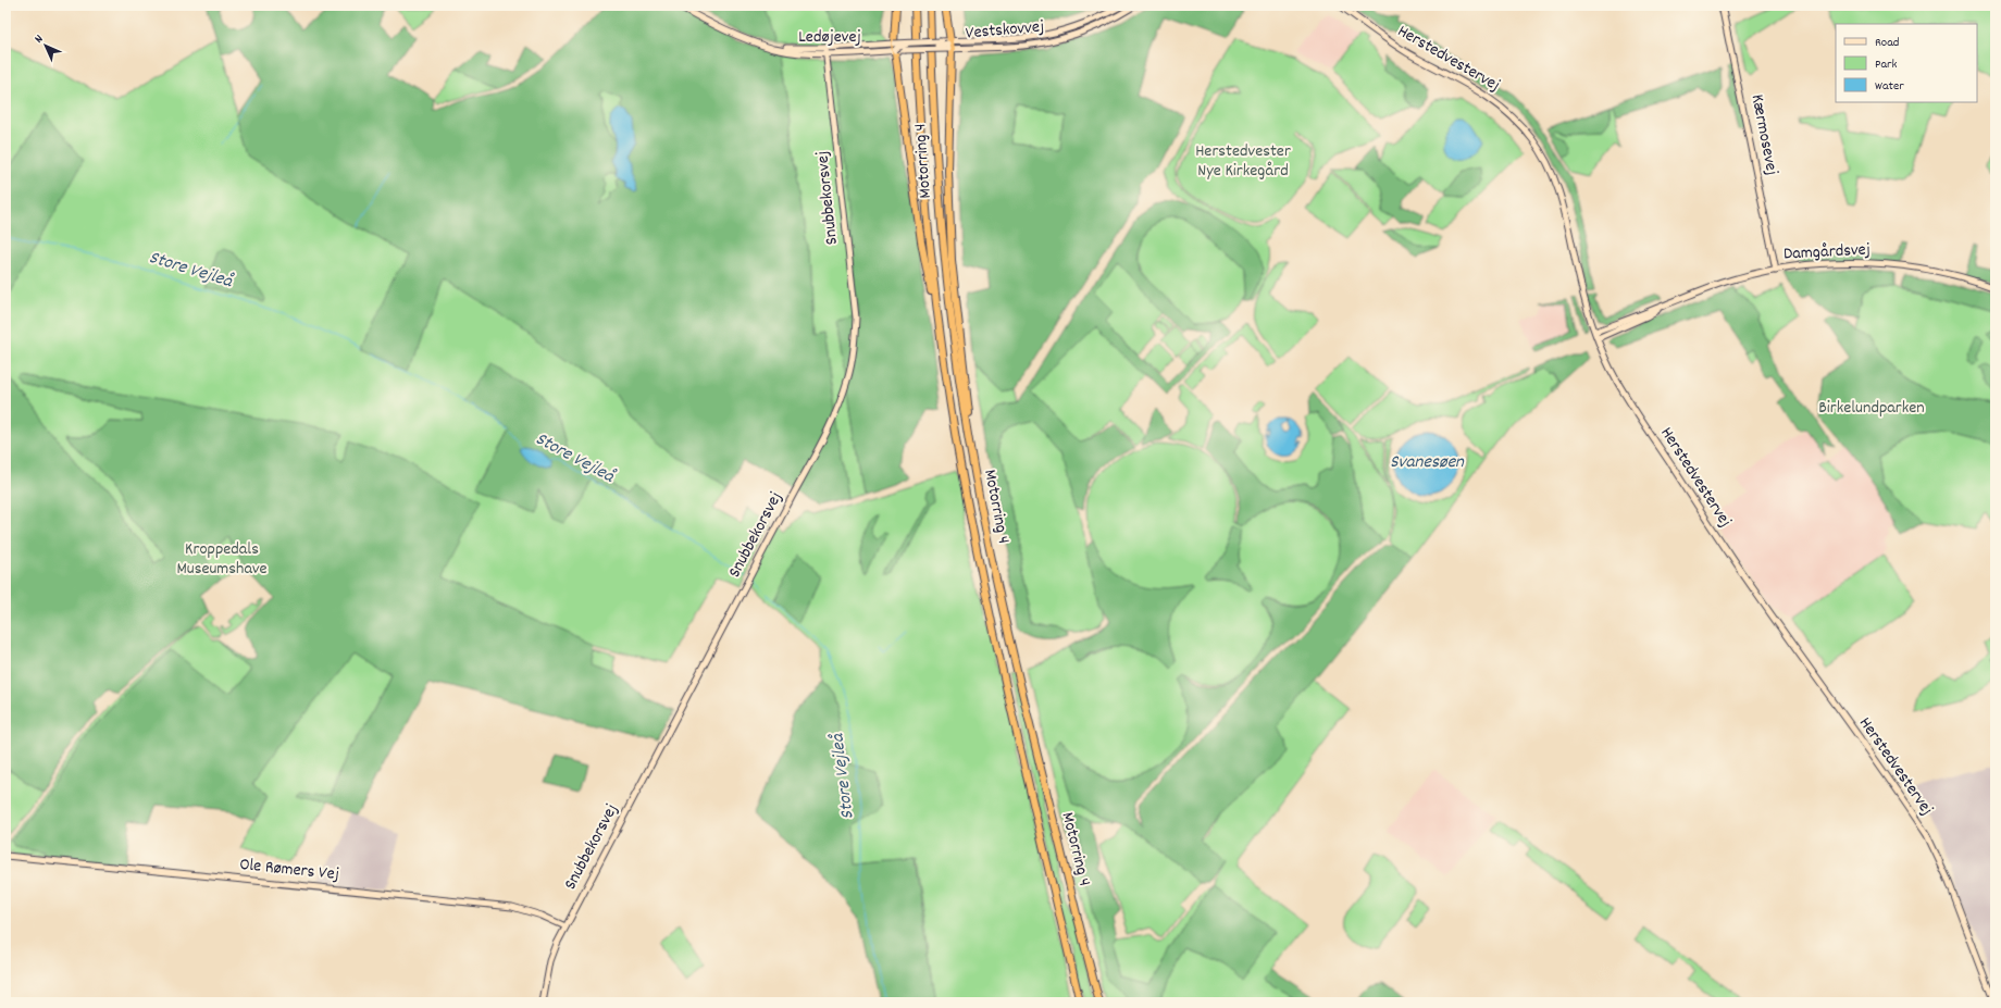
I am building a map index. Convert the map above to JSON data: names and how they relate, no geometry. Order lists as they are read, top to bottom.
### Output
{
  "streets": {
    "highway": ["Motorring 4"],
    "street": [
      "Vestskovvej",
      "Ledøjevej",
      "Herstedvestervej",
      "Kærmosevej",
      "Snubbekorsvej",
      "Damgårdsvej",
      "Ole Rømers Vej"
    ]
  },
  "crossings": [
    ["Vestskovvej", "Ledøjevej"],
    ["Ledøjevej", "Snubbekorsvej"],
    ["Herstedvestervej", "Damgårdsvej"],
    ["Kærmosevej", "Damgårdsvej"],
    ["Snubbekorsvej", "Ole Rømers Vej"]
  ],
  "water": ["Store Vejleå", "Svanesøen"],
  "parks": ["Herstedvester Nye Kirkegård", "Birkelundparken", "Kroppedals Museumshave"],
  "legend": ["Road", "Park", "Water"],
  "north": "top left"
}
